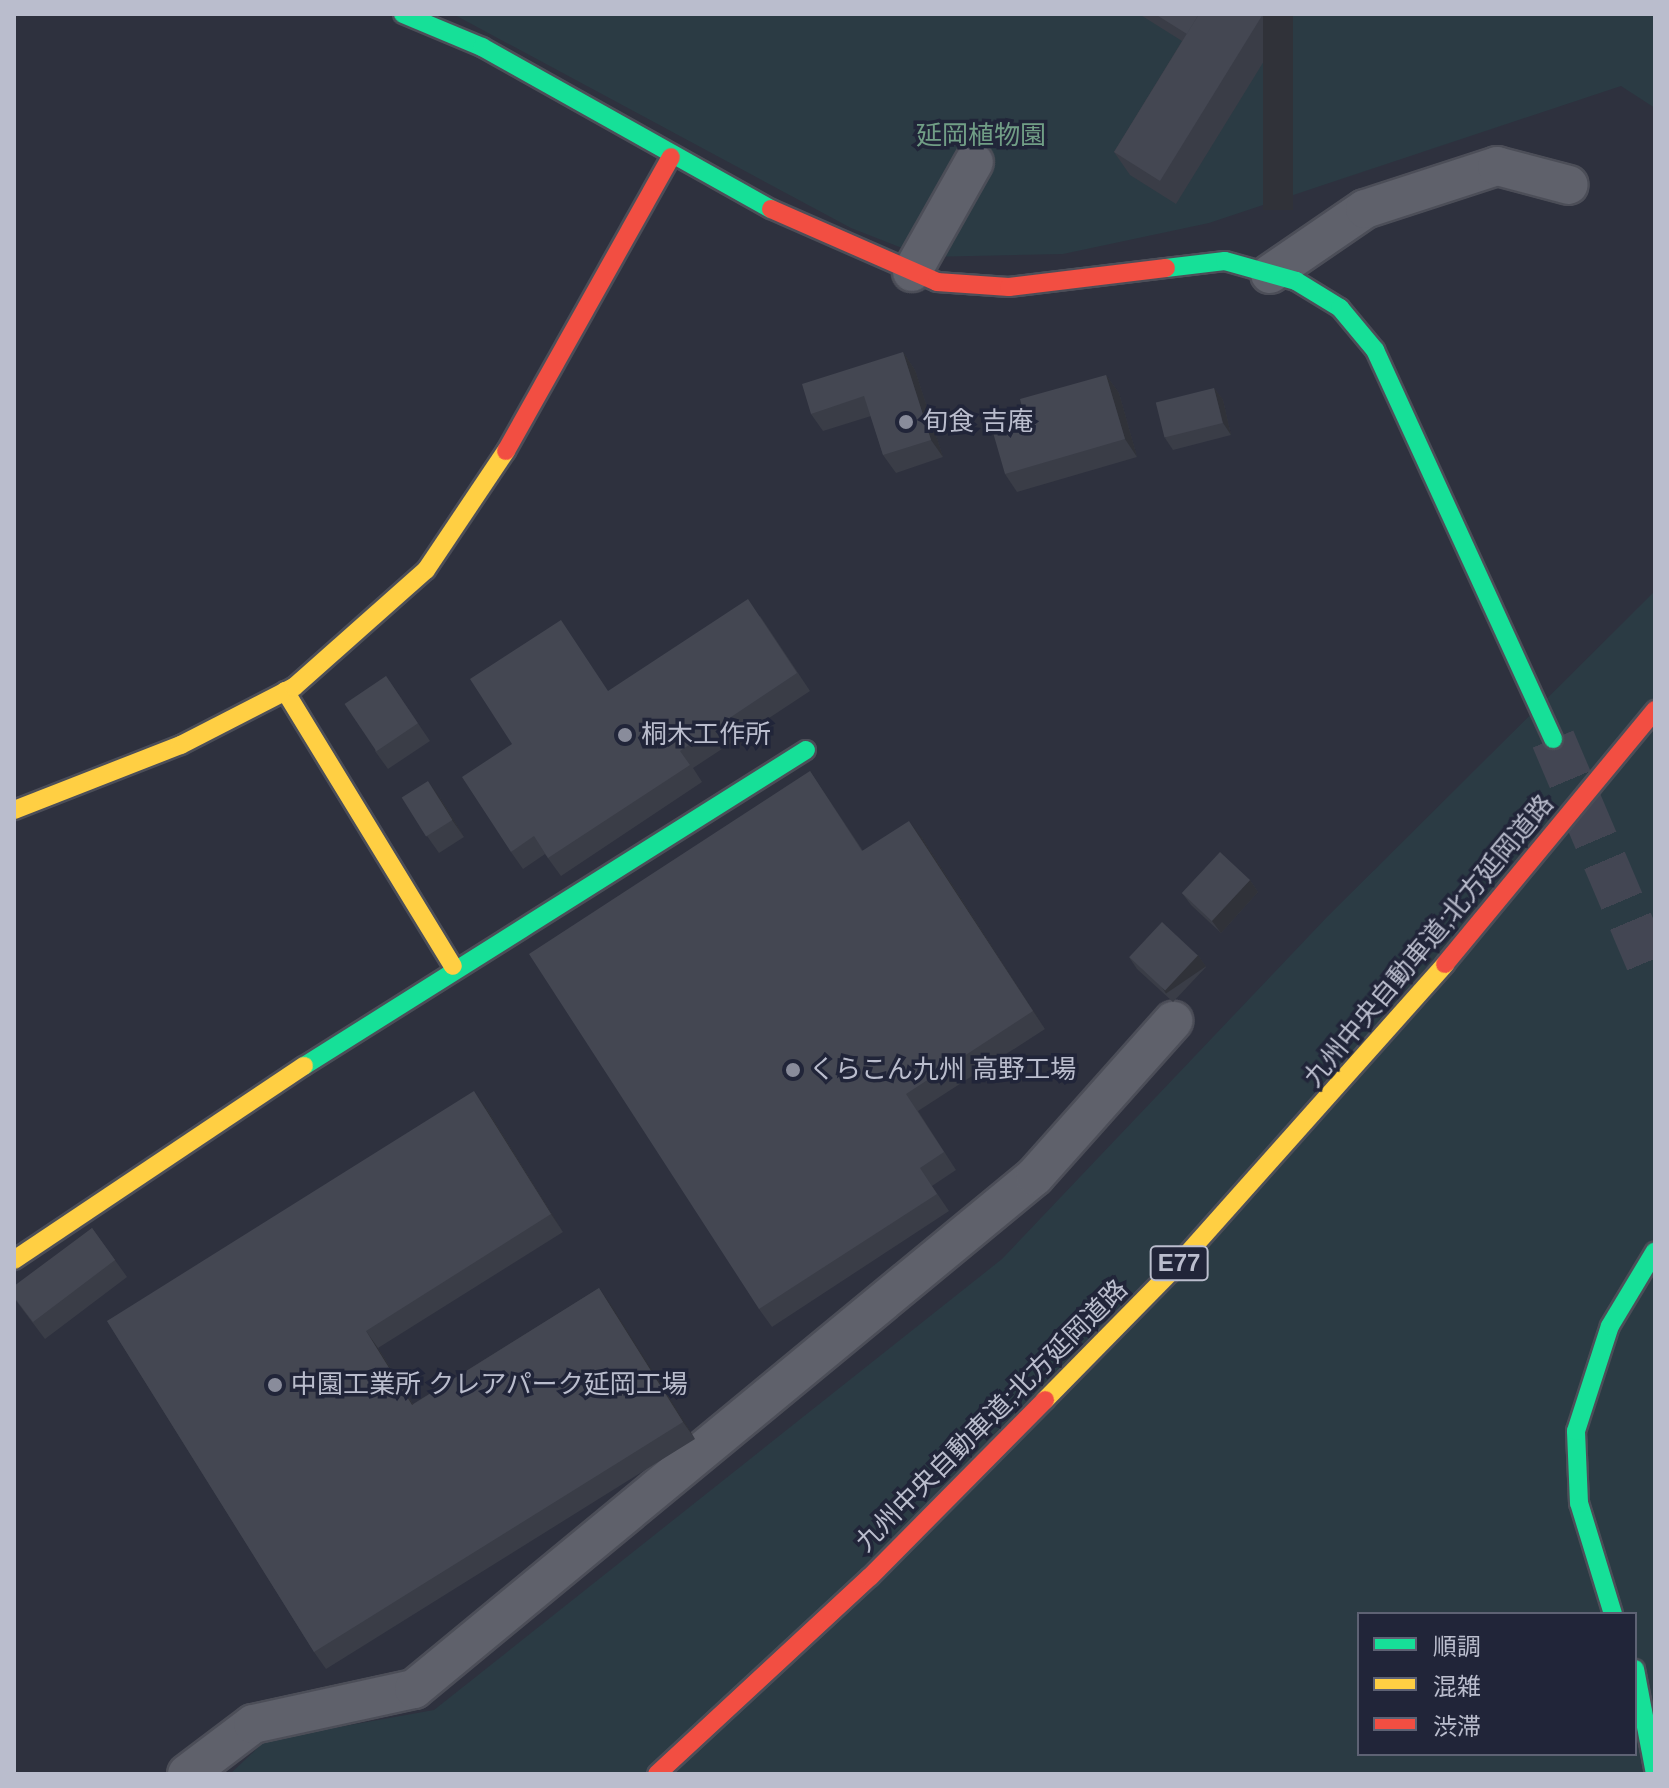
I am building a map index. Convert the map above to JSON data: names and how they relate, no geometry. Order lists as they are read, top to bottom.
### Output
{
  "streets": {
    "main road": ["九州中央自動車道;北方延岡道路", "E77"]
  },
  "parks": ["延岡植物園"],
  "places": [
    "旬食 吉庵",
    "桐木工作所",
    "くらこん九州 高野工場",
    "中園工業所 クレアパーク延岡工場"
  ],
  "legend": ["順調", "混雑", "渋滞"]
}
